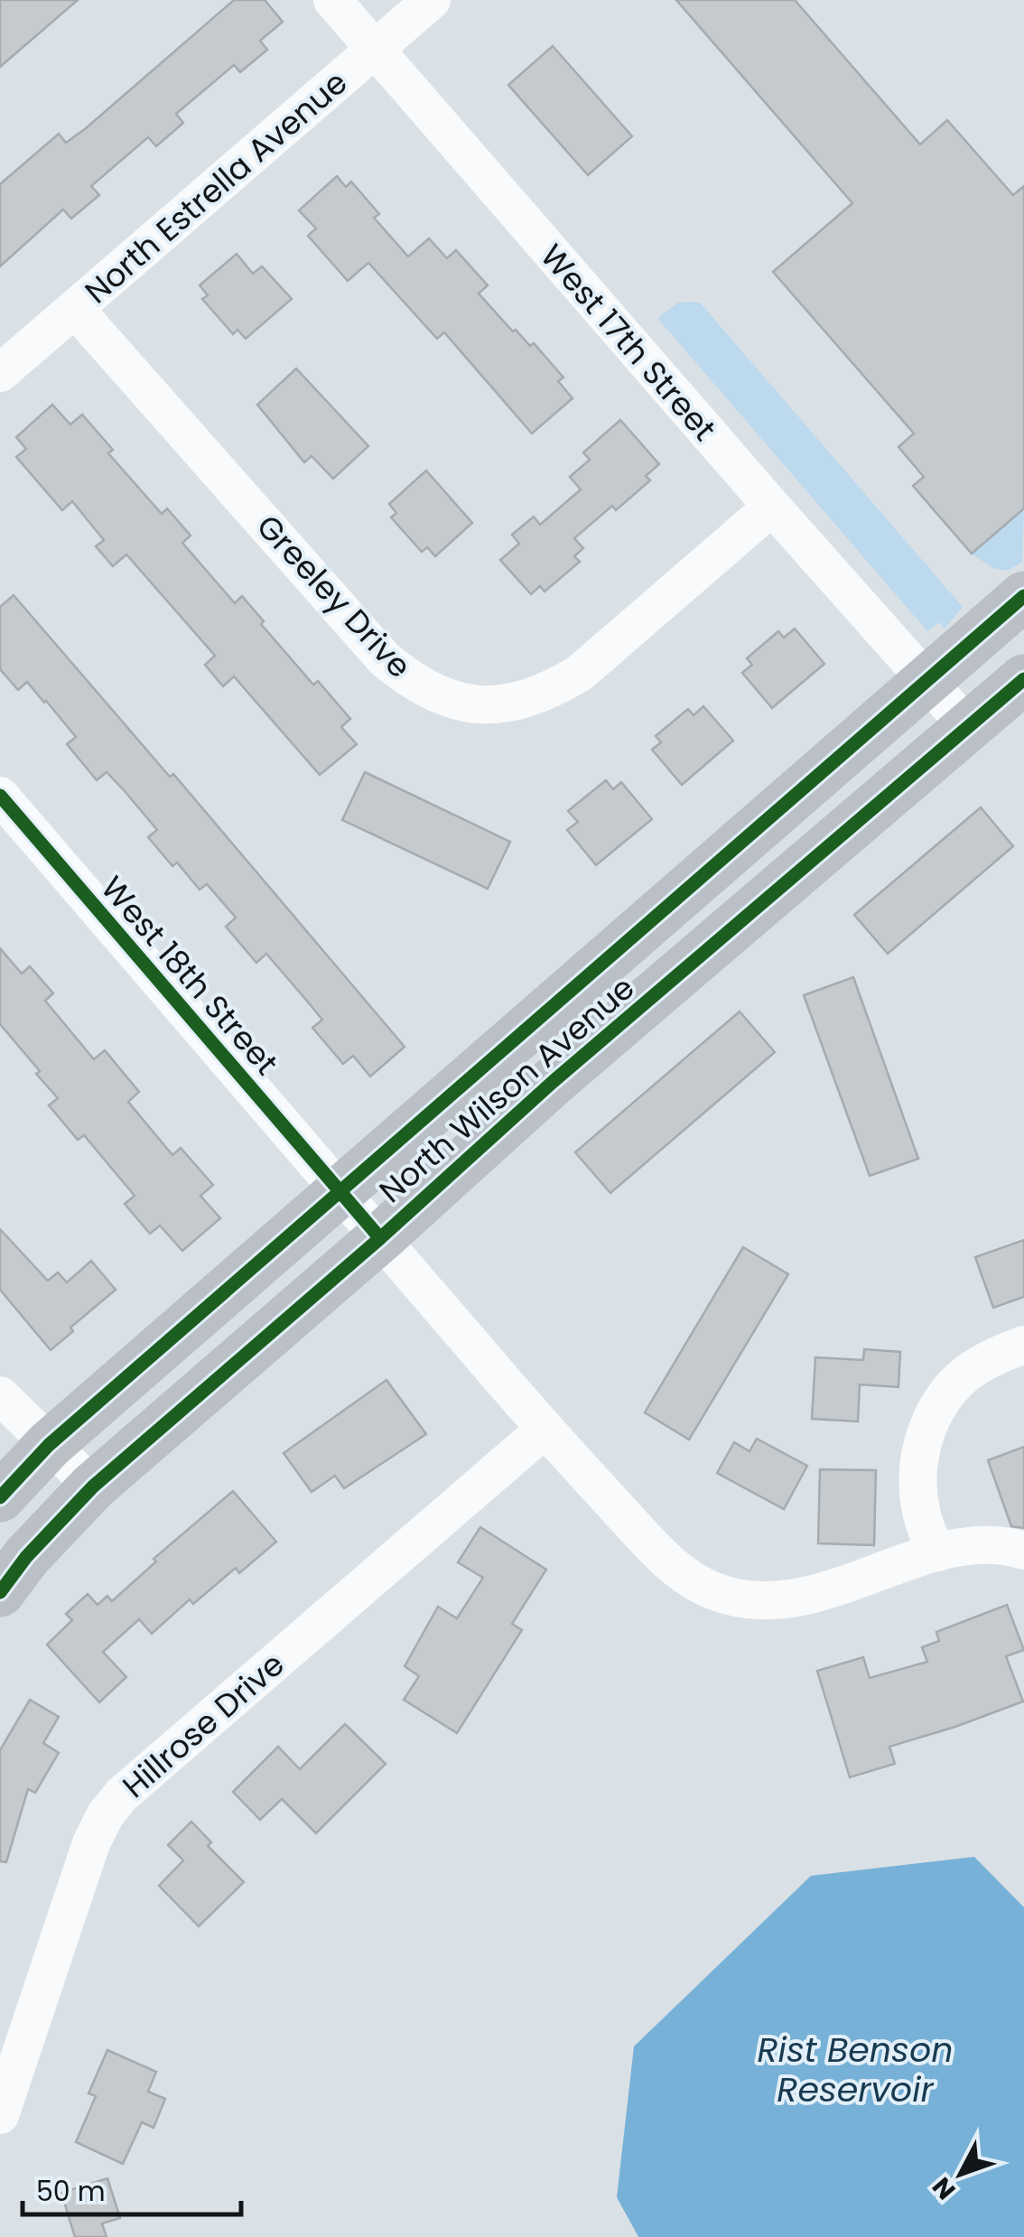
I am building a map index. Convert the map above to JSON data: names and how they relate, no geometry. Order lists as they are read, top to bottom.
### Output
{
  "streets": {
    "main road": ["North Wilson Avenue"],
    "street": [
      "North Estrella Avenue",
      "West 17th Street",
      "Greeley Drive",
      "West 18th Street",
      "Hillrose Drive"
    ]
  },
  "crossings": [
    ["North Estrella Avenue", "West 17th Street"],
    ["North Estrella Avenue", "Greeley Drive"],
    ["West 17th Street", "Greeley Drive"],
    ["West 17th Street", "North Wilson Avenue"],
    ["West 18th Street", "North Wilson Avenue"]
  ],
  "water": ["Rist Benson Reservoir"],
  "scale_bar": "50 m",
  "north": "bottom left"
}
